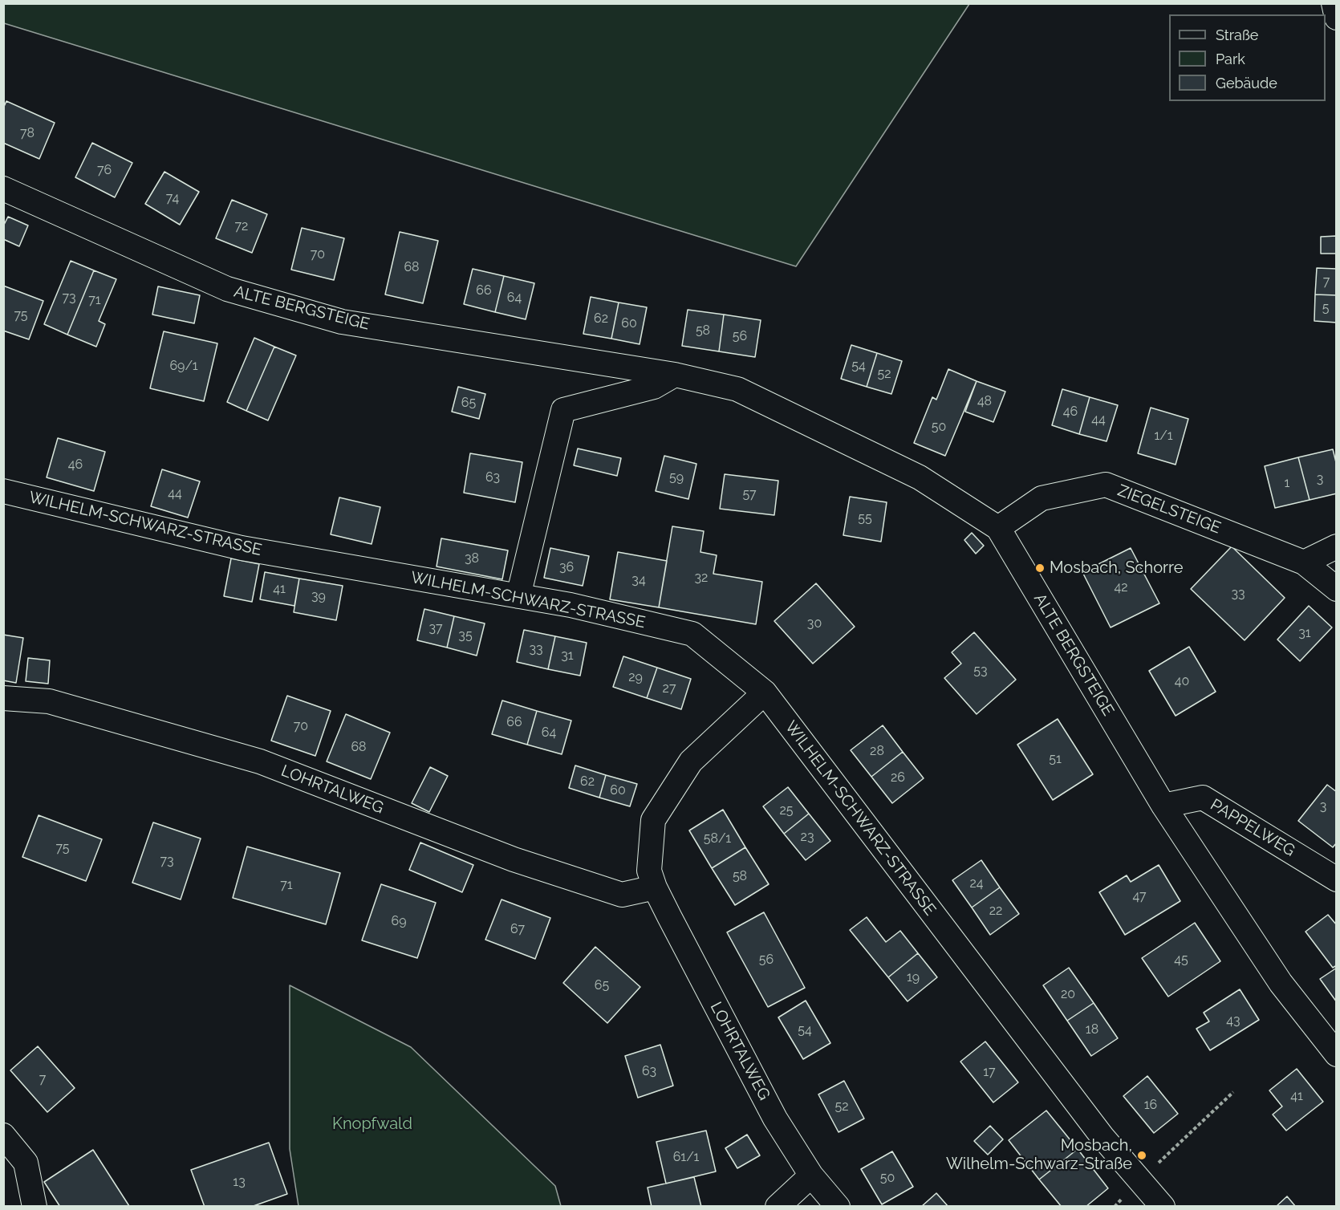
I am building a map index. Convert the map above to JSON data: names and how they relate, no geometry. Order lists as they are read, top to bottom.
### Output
{
  "streets": {
    "street": [
      "ALTE BERGSTEIGE",
      "ZIEGELSTEIGE",
      "WILHELM-SCHWARZ-STRASSE",
      "LOHRTALWEG",
      "PAPPELWEG"
    ]
  },
  "crossings": [
    ["ALTE BERGSTEIGE", "ZIEGELSTEIGE"],
    ["ALTE BERGSTEIGE", "PAPPELWEG"],
    ["WILHELM-SCHWARZ-STRASSE", "LOHRTALWEG"]
  ],
  "parks": ["Knopfwald"],
  "places": ["Mosbach, Schorre", "Mosbach, Wilhelm-Schwarz-Straße"],
  "house_numbers": [
    "78",
    "76",
    "74",
    "72",
    "70",
    "68",
    "7",
    "66",
    "73",
    "64",
    "71",
    "5",
    "75",
    "62",
    "60",
    "58",
    "56",
    "69/1",
    "54",
    "52",
    "48",
    "65",
    "46",
    "44",
    "50",
    "1/1",
    "46",
    "63",
    "59",
    "3",
    "1",
    "44",
    "57",
    "55",
    "38",
    "36",
    "32",
    "34",
    "42",
    "41",
    "33",
    "39",
    "30",
    "37",
    "31",
    "35",
    "33",
    "31",
    "53",
    "29",
    "40",
    "27",
    "66",
    "70",
    "64",
    "68",
    "28",
    "51",
    "26",
    "62",
    "60",
    "3",
    "25",
    "23",
    "58/1",
    "75",
    "73",
    "58",
    "24",
    "71",
    "47",
    "22",
    "69",
    "67",
    "56",
    "45",
    "19",
    "65",
    "20",
    "43",
    "18",
    "54",
    "63",
    "17",
    "7",
    "41",
    "16",
    "52",
    "61/1",
    "50",
    "13"
  ],
  "legend": ["Straße", "Park", "Gebäude"]
}
